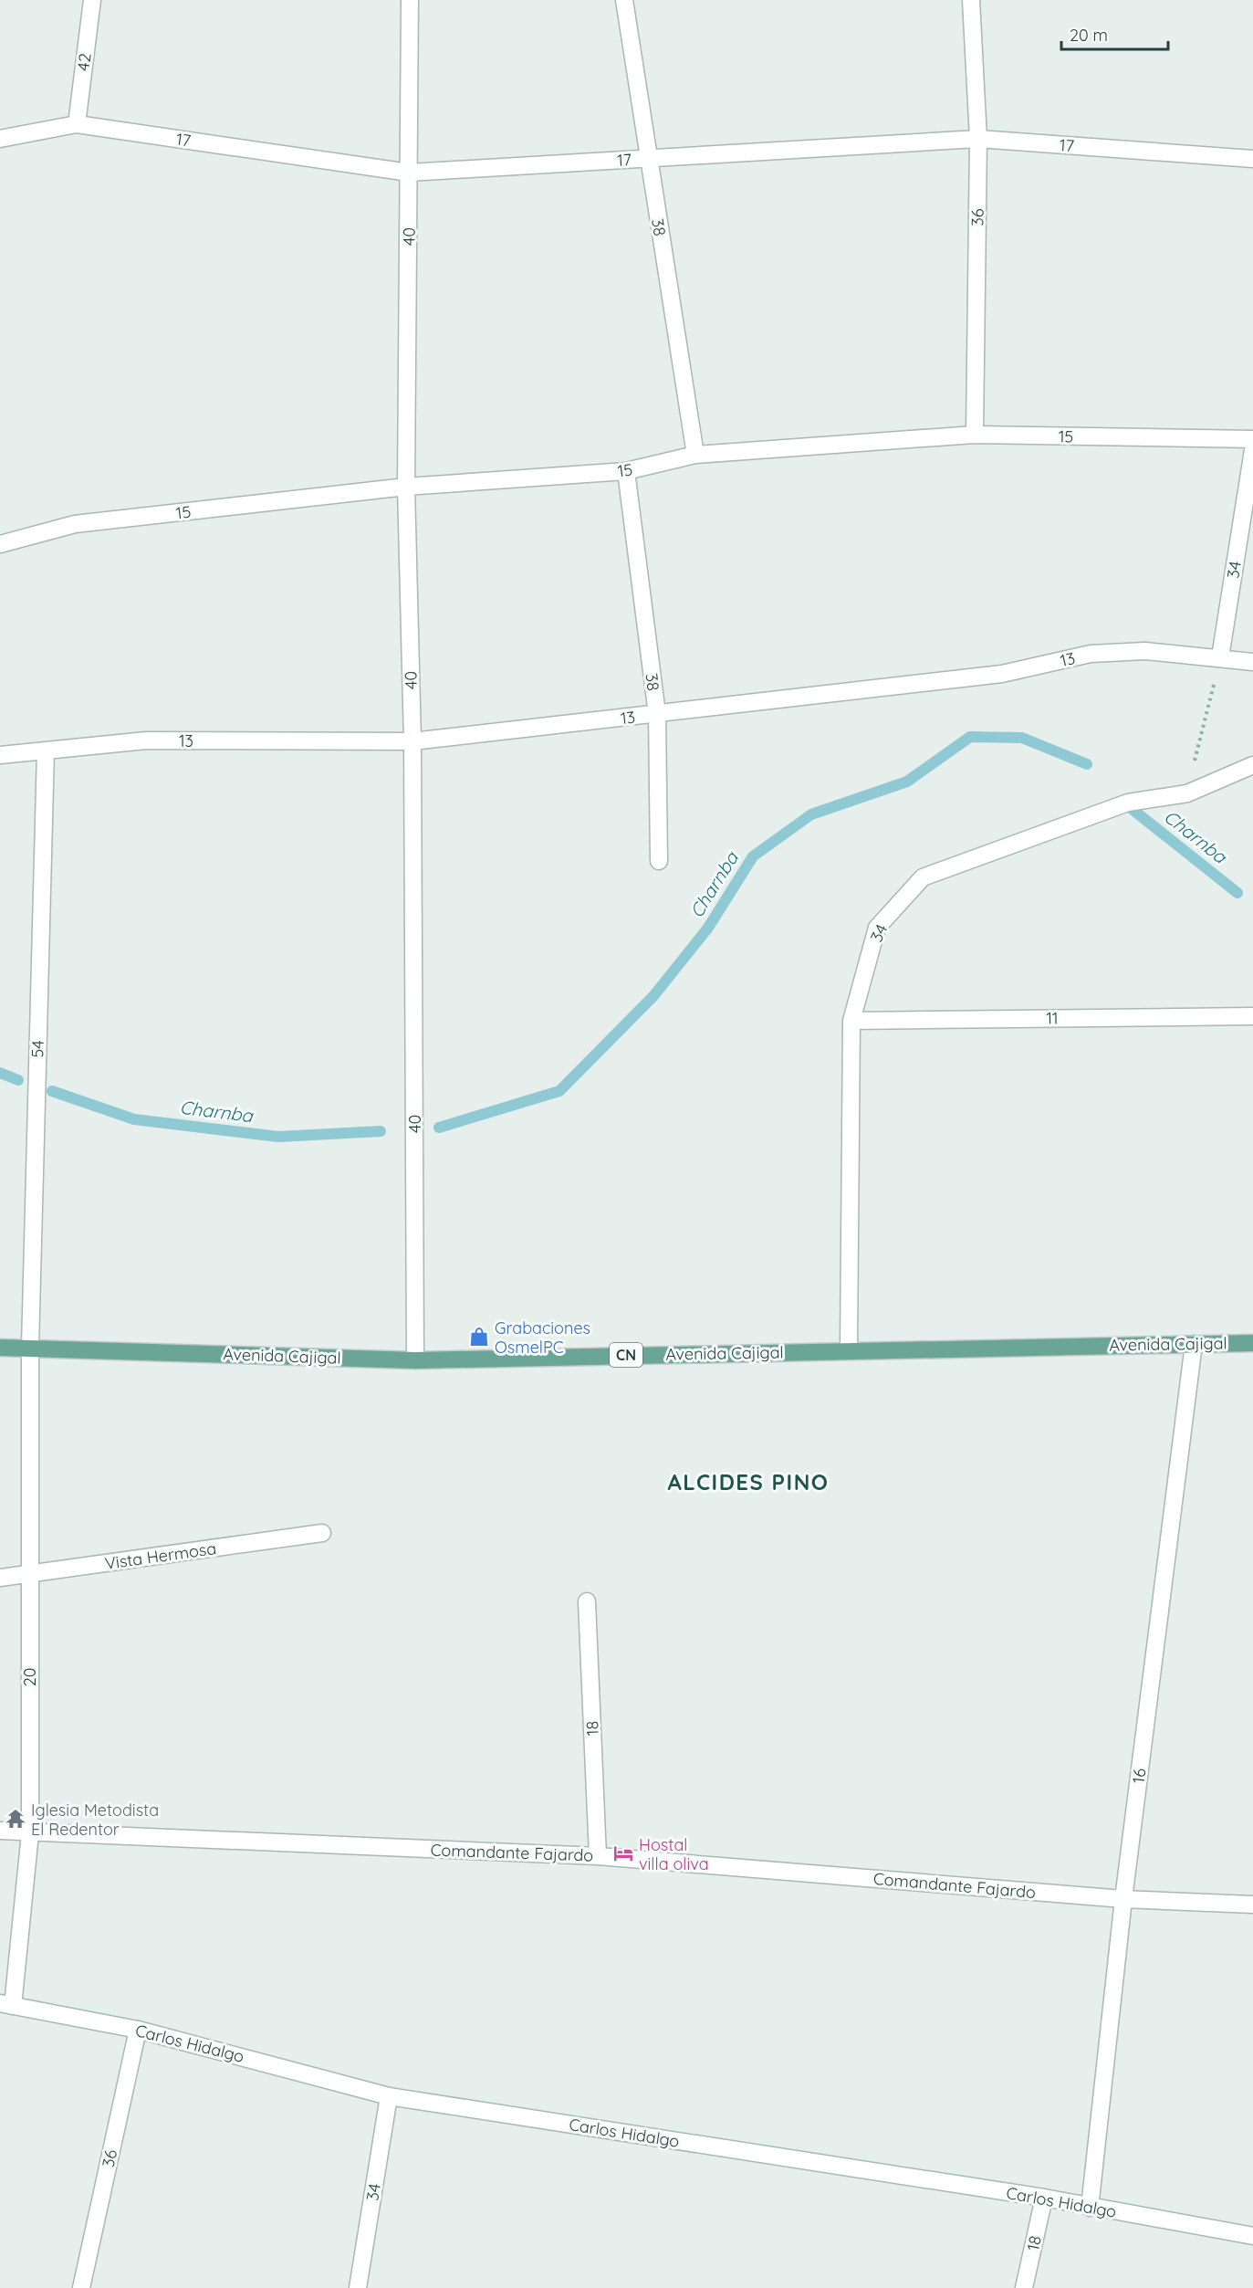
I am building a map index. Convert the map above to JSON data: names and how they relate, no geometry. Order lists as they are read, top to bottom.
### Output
{
  "streets": {
    "main road": ["Avenida Cajigal", "CN"],
    "street": [
      "42",
      "17",
      "36",
      "38",
      "40",
      "15",
      "34",
      "13",
      "11",
      "54",
      "Vista Hermosa",
      "20",
      "18",
      "16",
      "Comandante Fajardo",
      "Carlos Hidalgo"
    ]
  },
  "crossings": [
    ["42", "17"],
    ["17", "36"],
    ["17", "38"],
    ["17", "40"],
    ["36", "15"],
    ["36", "Carlos Hidalgo"],
    ["38", "15"],
    ["38", "13"],
    ["40", "15"],
    ["40", "13"],
    ["40", "Avenida Cajigal"],
    ["34", "13"],
    ["34", "11"],
    ["34", "Avenida Cajigal"],
    ["34", "Carlos Hidalgo"],
    ["13", "54"],
    ["54", "Avenida Cajigal"],
    ["54", "20"],
    ["Avenida Cajigal", "20"],
    ["Avenida Cajigal", "16"],
    ["Vista Hermosa", "20"],
    ["20", "Comandante Fajardo"],
    ["20", "Carlos Hidalgo"],
    ["18", "Comandante Fajardo"],
    ["18", "Carlos Hidalgo"],
    ["16", "Comandante Fajardo"],
    ["16", "Carlos Hidalgo"]
  ],
  "districts": ["ALCIDES PINO"],
  "water": ["Charnba"],
  "places": {
    "shop": ["Grabaciones OsmelPC"],
    "temple": ["Iglesia Metodista El Redentor"],
    "hotel": ["Hostal villa oliva"]
  },
  "scale_bar": "20 m"
}
